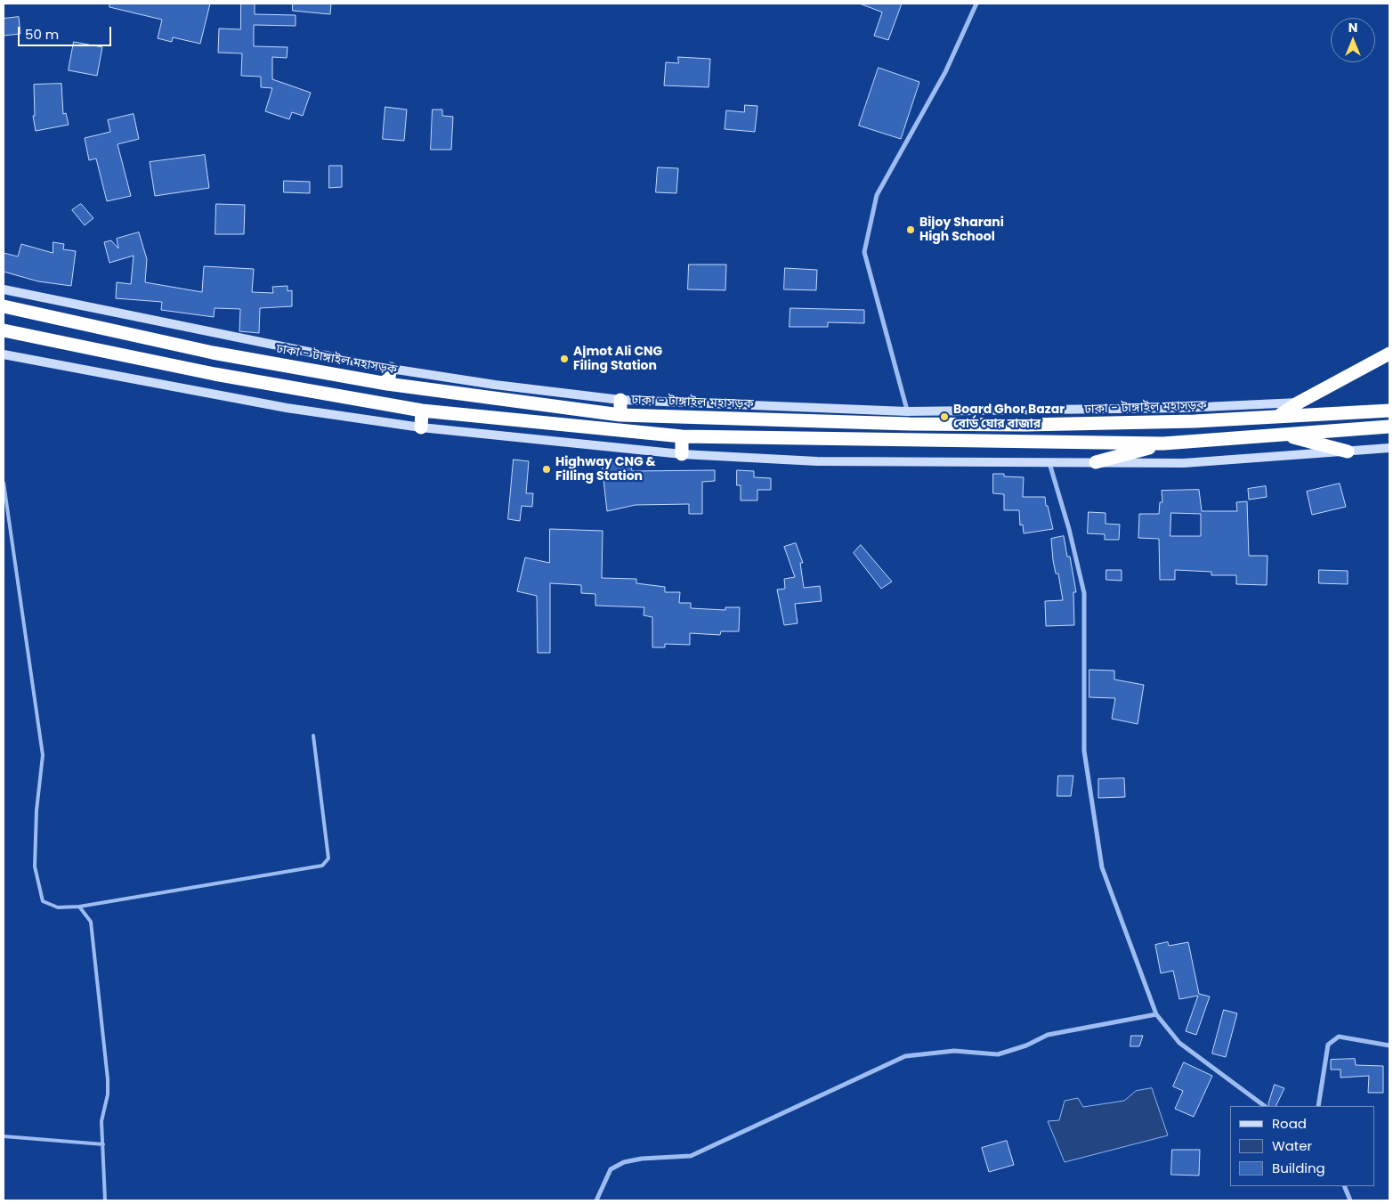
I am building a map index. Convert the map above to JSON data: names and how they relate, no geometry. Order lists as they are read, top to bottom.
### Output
{
  "streets": {
    "highway": ["ঢাকা - টাঙ্গাইল মহাসড়ক"]
  },
  "places": [
    "Bijoy Sharani High School",
    "Ajmot Ali CNG Filing Station",
    "Board Ghor Bazar বোর্ড ঘোর বাজার",
    "Highway CNG & Filling Station"
  ],
  "legend": ["Road", "Water", "Building"],
  "scale_bar": "50 m",
  "north": "top"
}
